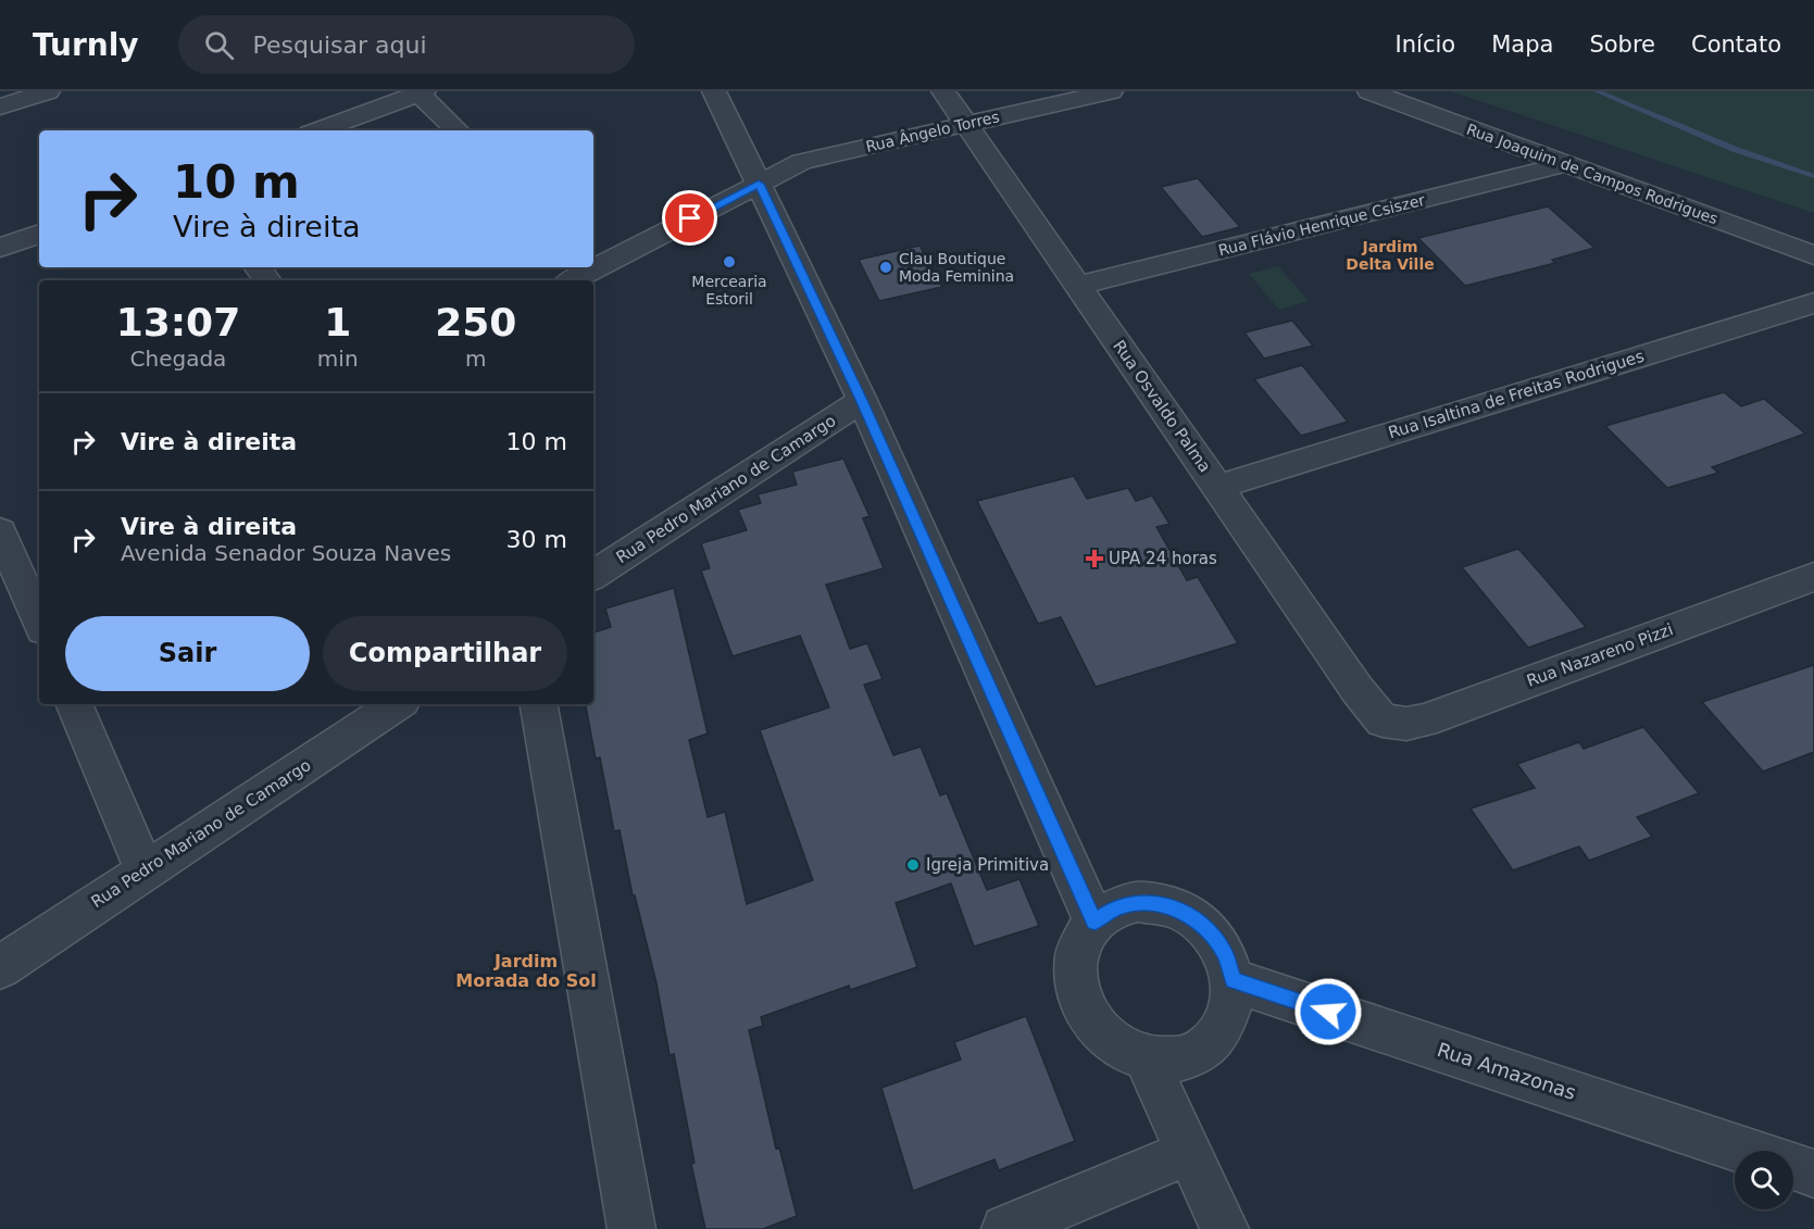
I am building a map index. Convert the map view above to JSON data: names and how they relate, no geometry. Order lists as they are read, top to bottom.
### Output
{
  "streets": {
    "street": [
      "Rua Ângelo Torres",
      "Rua Joaquim de Campos Rodrigues",
      "Rua Flávio Henrique Csiszer",
      "Rua Isaltina de Freitas Rodrigues",
      "Rua Osvaldo Palma",
      "Rua Pedro Mariano de Camargo",
      "Rua Nazareno Pizzi",
      "Rua Amazonas"
    ]
  },
  "crossings": [
    ["Rua Ângelo Torres", "Rua Osvaldo Palma"],
    ["Rua Joaquim de Campos Rodrigues", "Rua Flávio Henrique Csiszer"],
    ["Rua Flávio Henrique Csiszer", "Rua Osvaldo Palma"],
    ["Rua Isaltina de Freitas Rodrigues", "Rua Osvaldo Palma"],
    ["Rua Osvaldo Palma", "Rua Nazareno Pizzi"]
  ],
  "districts": ["Jardim Delta Ville", "Jardim Morada do Sol"],
  "places": {
    "other": ["Mercearia Estoril", "Clau Boutique Moda Feminina", "Igreja Primitiva"],
    "health": ["UPA 24 horas"]
  },
  "page": {
    "header": "Turnly",
    "search": "Pesquisar aqui",
    "nav": [
      "Início",
      "Mapa",
      "Sobre",
      "Contato"
    ],
    "turn": ["10 m", "Vire à direita"],
    "eta": [
      "13:07",
      "Chegada",
      "1",
      "min",
      "250",
      "m"
    ],
    "list": [
      {
        "name": "Vire à direita",
        "value": "10 m"
      },
      {
        "name": "Vire à direita",
        "note": "Avenida Senador Souza Naves",
        "value": "30 m"
      }
    ],
    "buttons": ["Sair", "Compartilhar"]
  }
}
